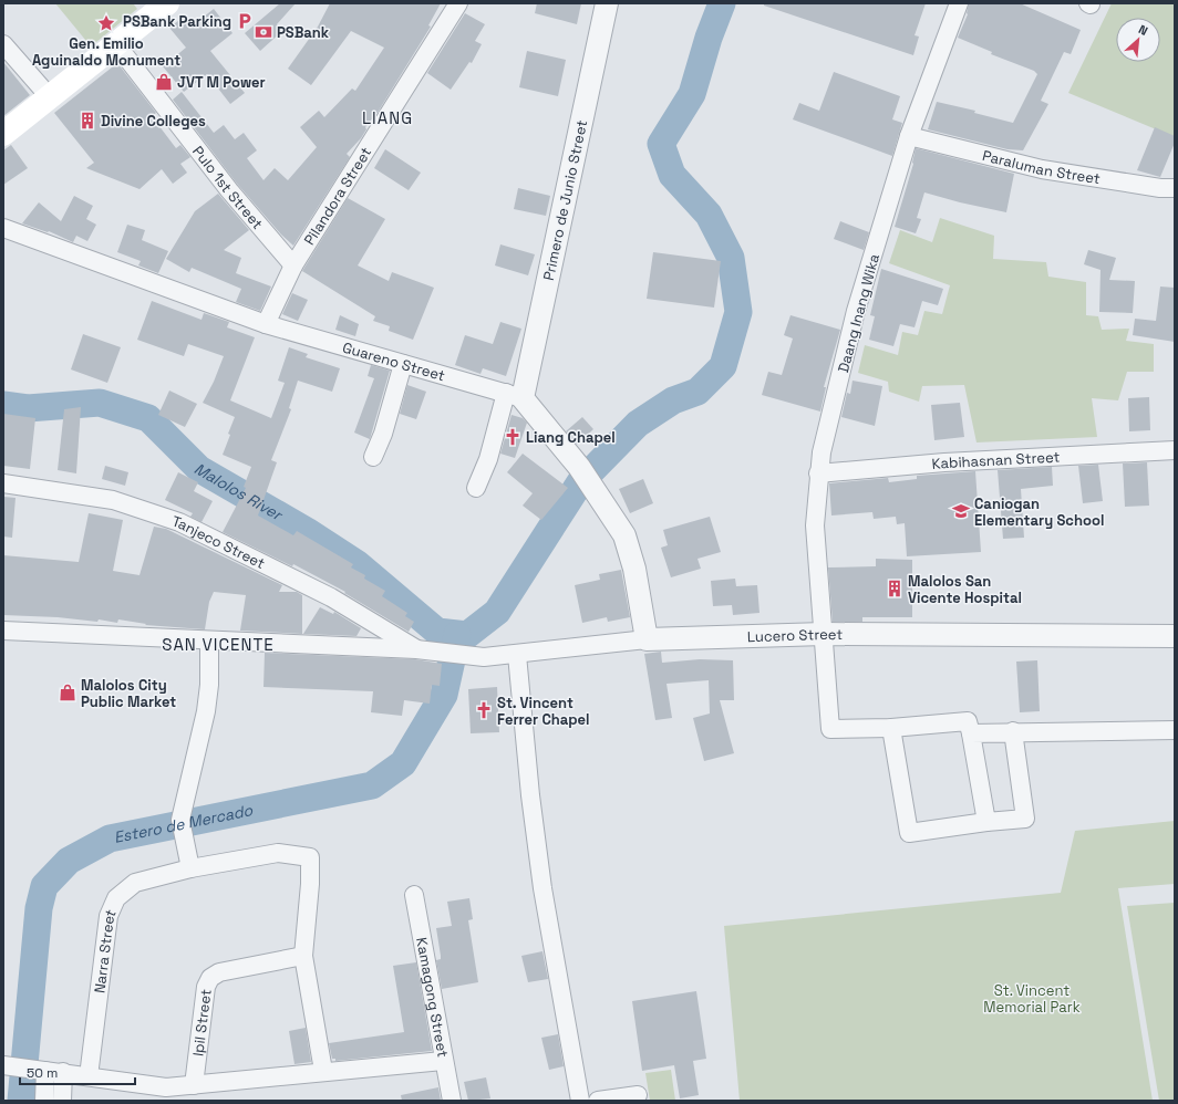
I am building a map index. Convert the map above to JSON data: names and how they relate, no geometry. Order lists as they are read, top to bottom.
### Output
{
  "streets": {
    "street": [
      "Paraluman Street",
      "Pulo 1st Street",
      "Pilandora Street",
      "Primero de Junio Street",
      "Daang Inang Wika",
      "Guareno Street",
      "Kabihasnan Street",
      "Tanjeco Street",
      "Lucero Street",
      "Narra Street",
      "Kamagong Street",
      "Ipil Street"
    ]
  },
  "crossings": [
    ["Paraluman Street", "Daang Inang Wika"],
    ["Pulo 1st Street", "Pilandora Street"],
    ["Pilandora Street", "Guareno Street"],
    ["Primero de Junio Street", "Guareno Street"],
    ["Daang Inang Wika", "Kabihasnan Street"],
    ["Daang Inang Wika", "Lucero Street"],
    ["Tanjeco Street", "Lucero Street"],
    ["Narra Street", "Ipil Street"]
  ],
  "districts": ["LIANG", "SAN VICENTE"],
  "water": ["Malolos River", "Estero de Mercado"],
  "parks": ["St. Vincent Memorial Park"],
  "places": {
    "parking": ["PSBank Parking"],
    "place": ["Gen. Emilio Aguinaldo Monument"],
    "bank": ["PSBank"],
    "shop": ["JVT M Power", "Malolos City Public Market"],
    "building": ["Divine Colleges", "Malolos San Vicente Hospital"],
    "church": ["Liang Chapel", "St. Vincent Ferrer Chapel"],
    "school or university": ["Caniogan Elementary School"]
  },
  "scale_bar": "50 m",
  "north": "top right"
}
